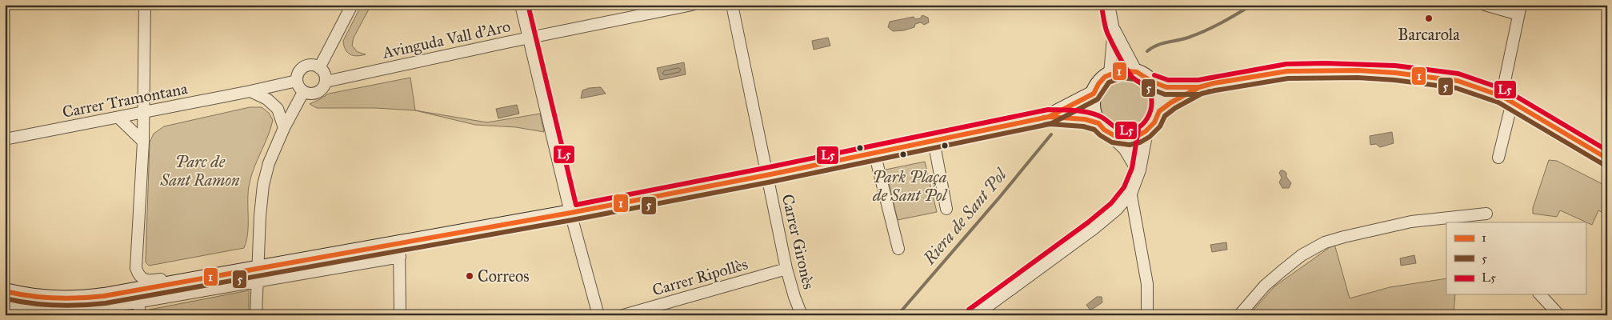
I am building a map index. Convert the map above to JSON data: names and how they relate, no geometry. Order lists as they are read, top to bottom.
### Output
{
  "streets": {
    "street": [
      "Avinguda Vall d'Aro",
      "Carrer Tramontana",
      "Carrer Gironès",
      "Carrer Ripollès"
    ]
  },
  "crossings": [
    ["Avinguda Vall d'Aro", "Carrer Tramontana"],
    ["Carrer Gironès", "Carrer Ripollès"]
  ],
  "water": ["Riera de Sant Pol"],
  "parks": ["Parc de Sant Ramon", "Park Plaça de Sant Pol"],
  "places": ["Barcarola", "Correos"],
  "lines": ["transit line L5", "transit line 1", "transit line 5"],
  "legend": ["1", "5", "L5"]
}
